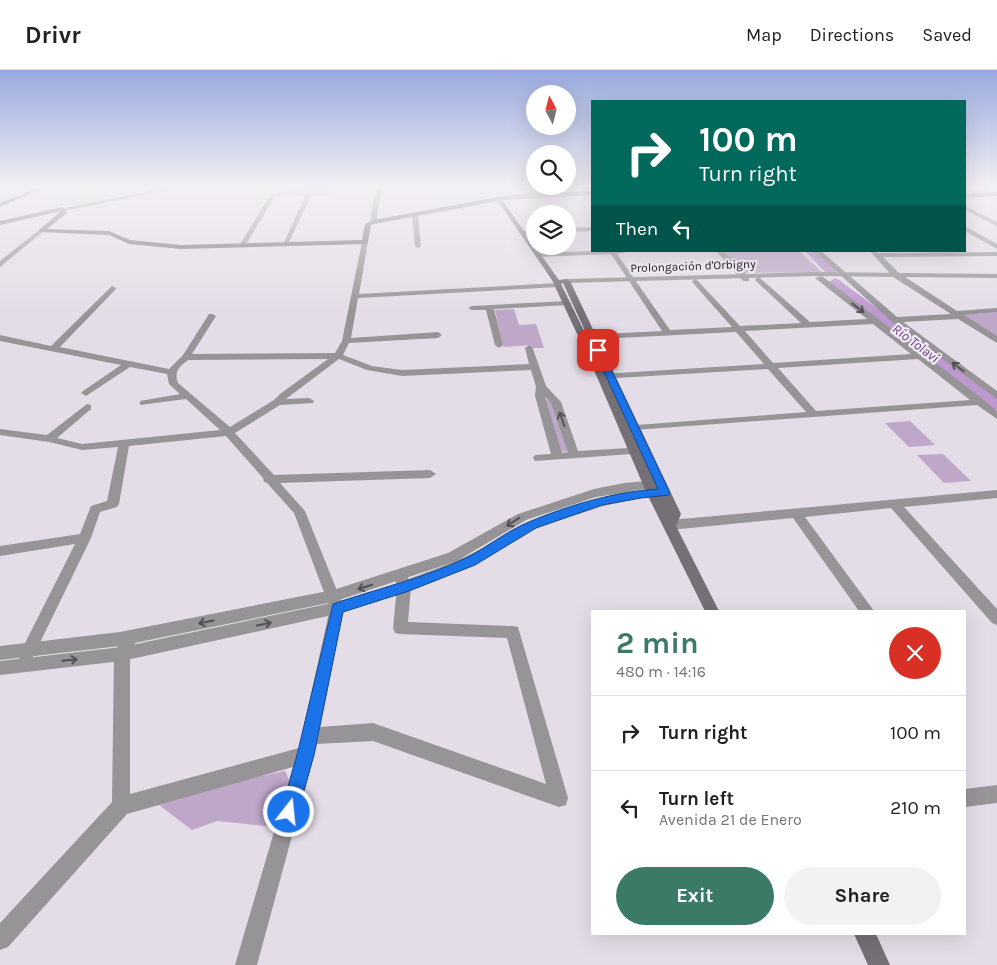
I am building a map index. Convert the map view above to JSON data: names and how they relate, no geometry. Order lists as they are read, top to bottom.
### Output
{
  "streets": {
    "street": ["Prolongación d'Orbigny"]
  },
  "water": ["Río Tolavi"],
  "north": "top",
  "page": {
    "header": "Drivr",
    "nav": ["Map", "Directions", "Saved"],
    "turn": ["100 m", "Turn right"],
    "then": "Then",
    "heading": ["2 min", "480 m · 14:16"],
    "list": [
      {
        "name": "Turn right",
        "value": "100 m"
      },
      {
        "name": "Turn left",
        "note": "Avenida 21 de Enero",
        "value": "210 m"
      }
    ],
    "buttons": ["Exit", "Share"]
  }
}
